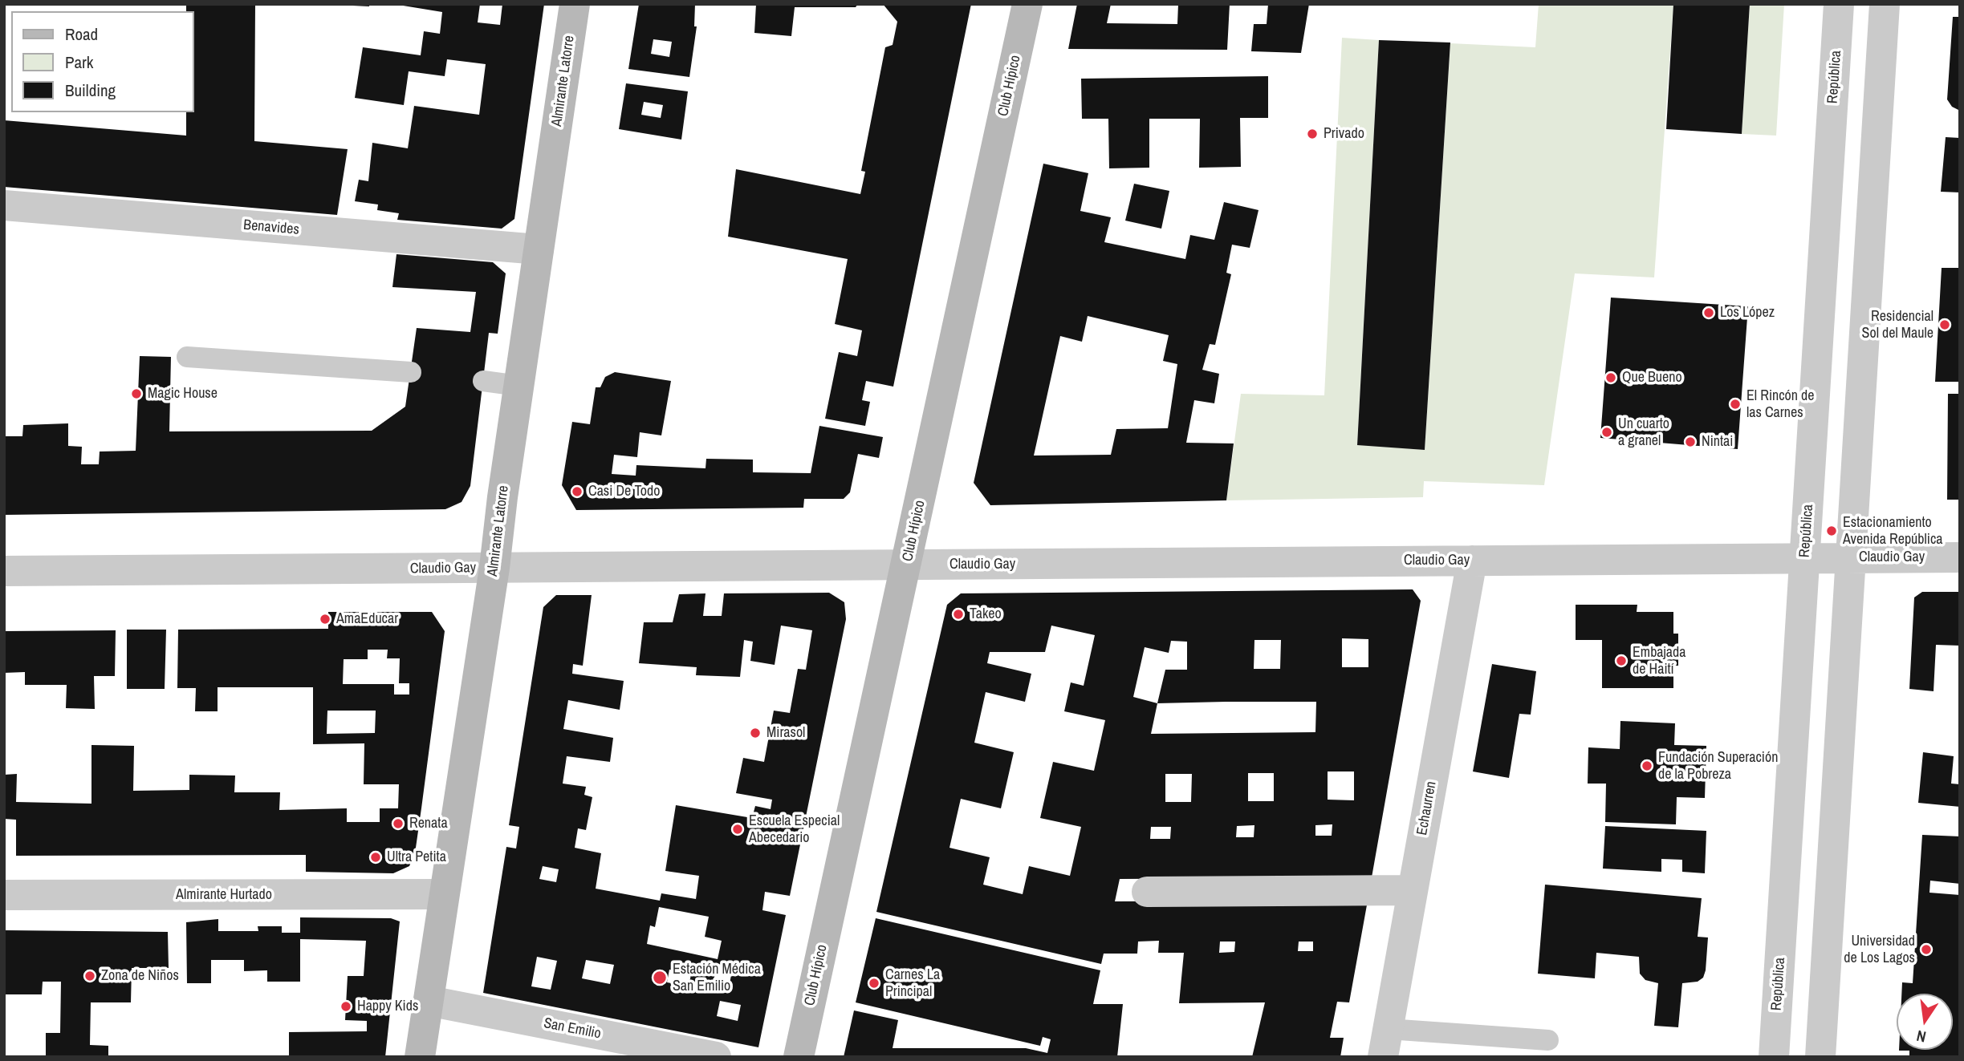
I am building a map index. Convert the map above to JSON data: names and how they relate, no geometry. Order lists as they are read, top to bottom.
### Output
{
  "streets": {
    "main road": ["Almirante Latorre", "Club Hípico"],
    "street": [
      "República",
      "Benavides",
      "Claudio Gay",
      "Echaurren",
      "Almirante Hurtado",
      "San Emilio"
    ]
  },
  "crossings": [
    ["República", "Claudio Gay"],
    ["Almirante Latorre", "Benavides"],
    ["Almirante Latorre", "Claudio Gay"],
    ["Almirante Latorre", "Almirante Hurtado"],
    ["Almirante Latorre", "San Emilio"],
    ["Club Hípico", "Claudio Gay"],
    ["Claudio Gay", "Echaurren"]
  ],
  "places": [
    "Privado",
    "Los López",
    "Residencial Sol del Maule",
    "Que Bueno",
    "Magic House",
    "El Rincón de las Carnes",
    "Un cuarto a granel",
    "Nintai",
    "Casi De Todo",
    "Estacionamiento Avenida República",
    "Takeo",
    "AmaEducar",
    "Embajada de Haití",
    "Mirasol",
    "Fundación Superación de la Pobreza",
    "Renata",
    "Escuela Especial Abecedario",
    "Ultra Petita",
    "Universidad de Los Lagos",
    "Zona de Niños",
    "Estación Médica San Emilio",
    "Carnes La Principal",
    "Happy Kids"
  ],
  "legend": ["Road", "Park", "Building"],
  "north": "bottom"
}
